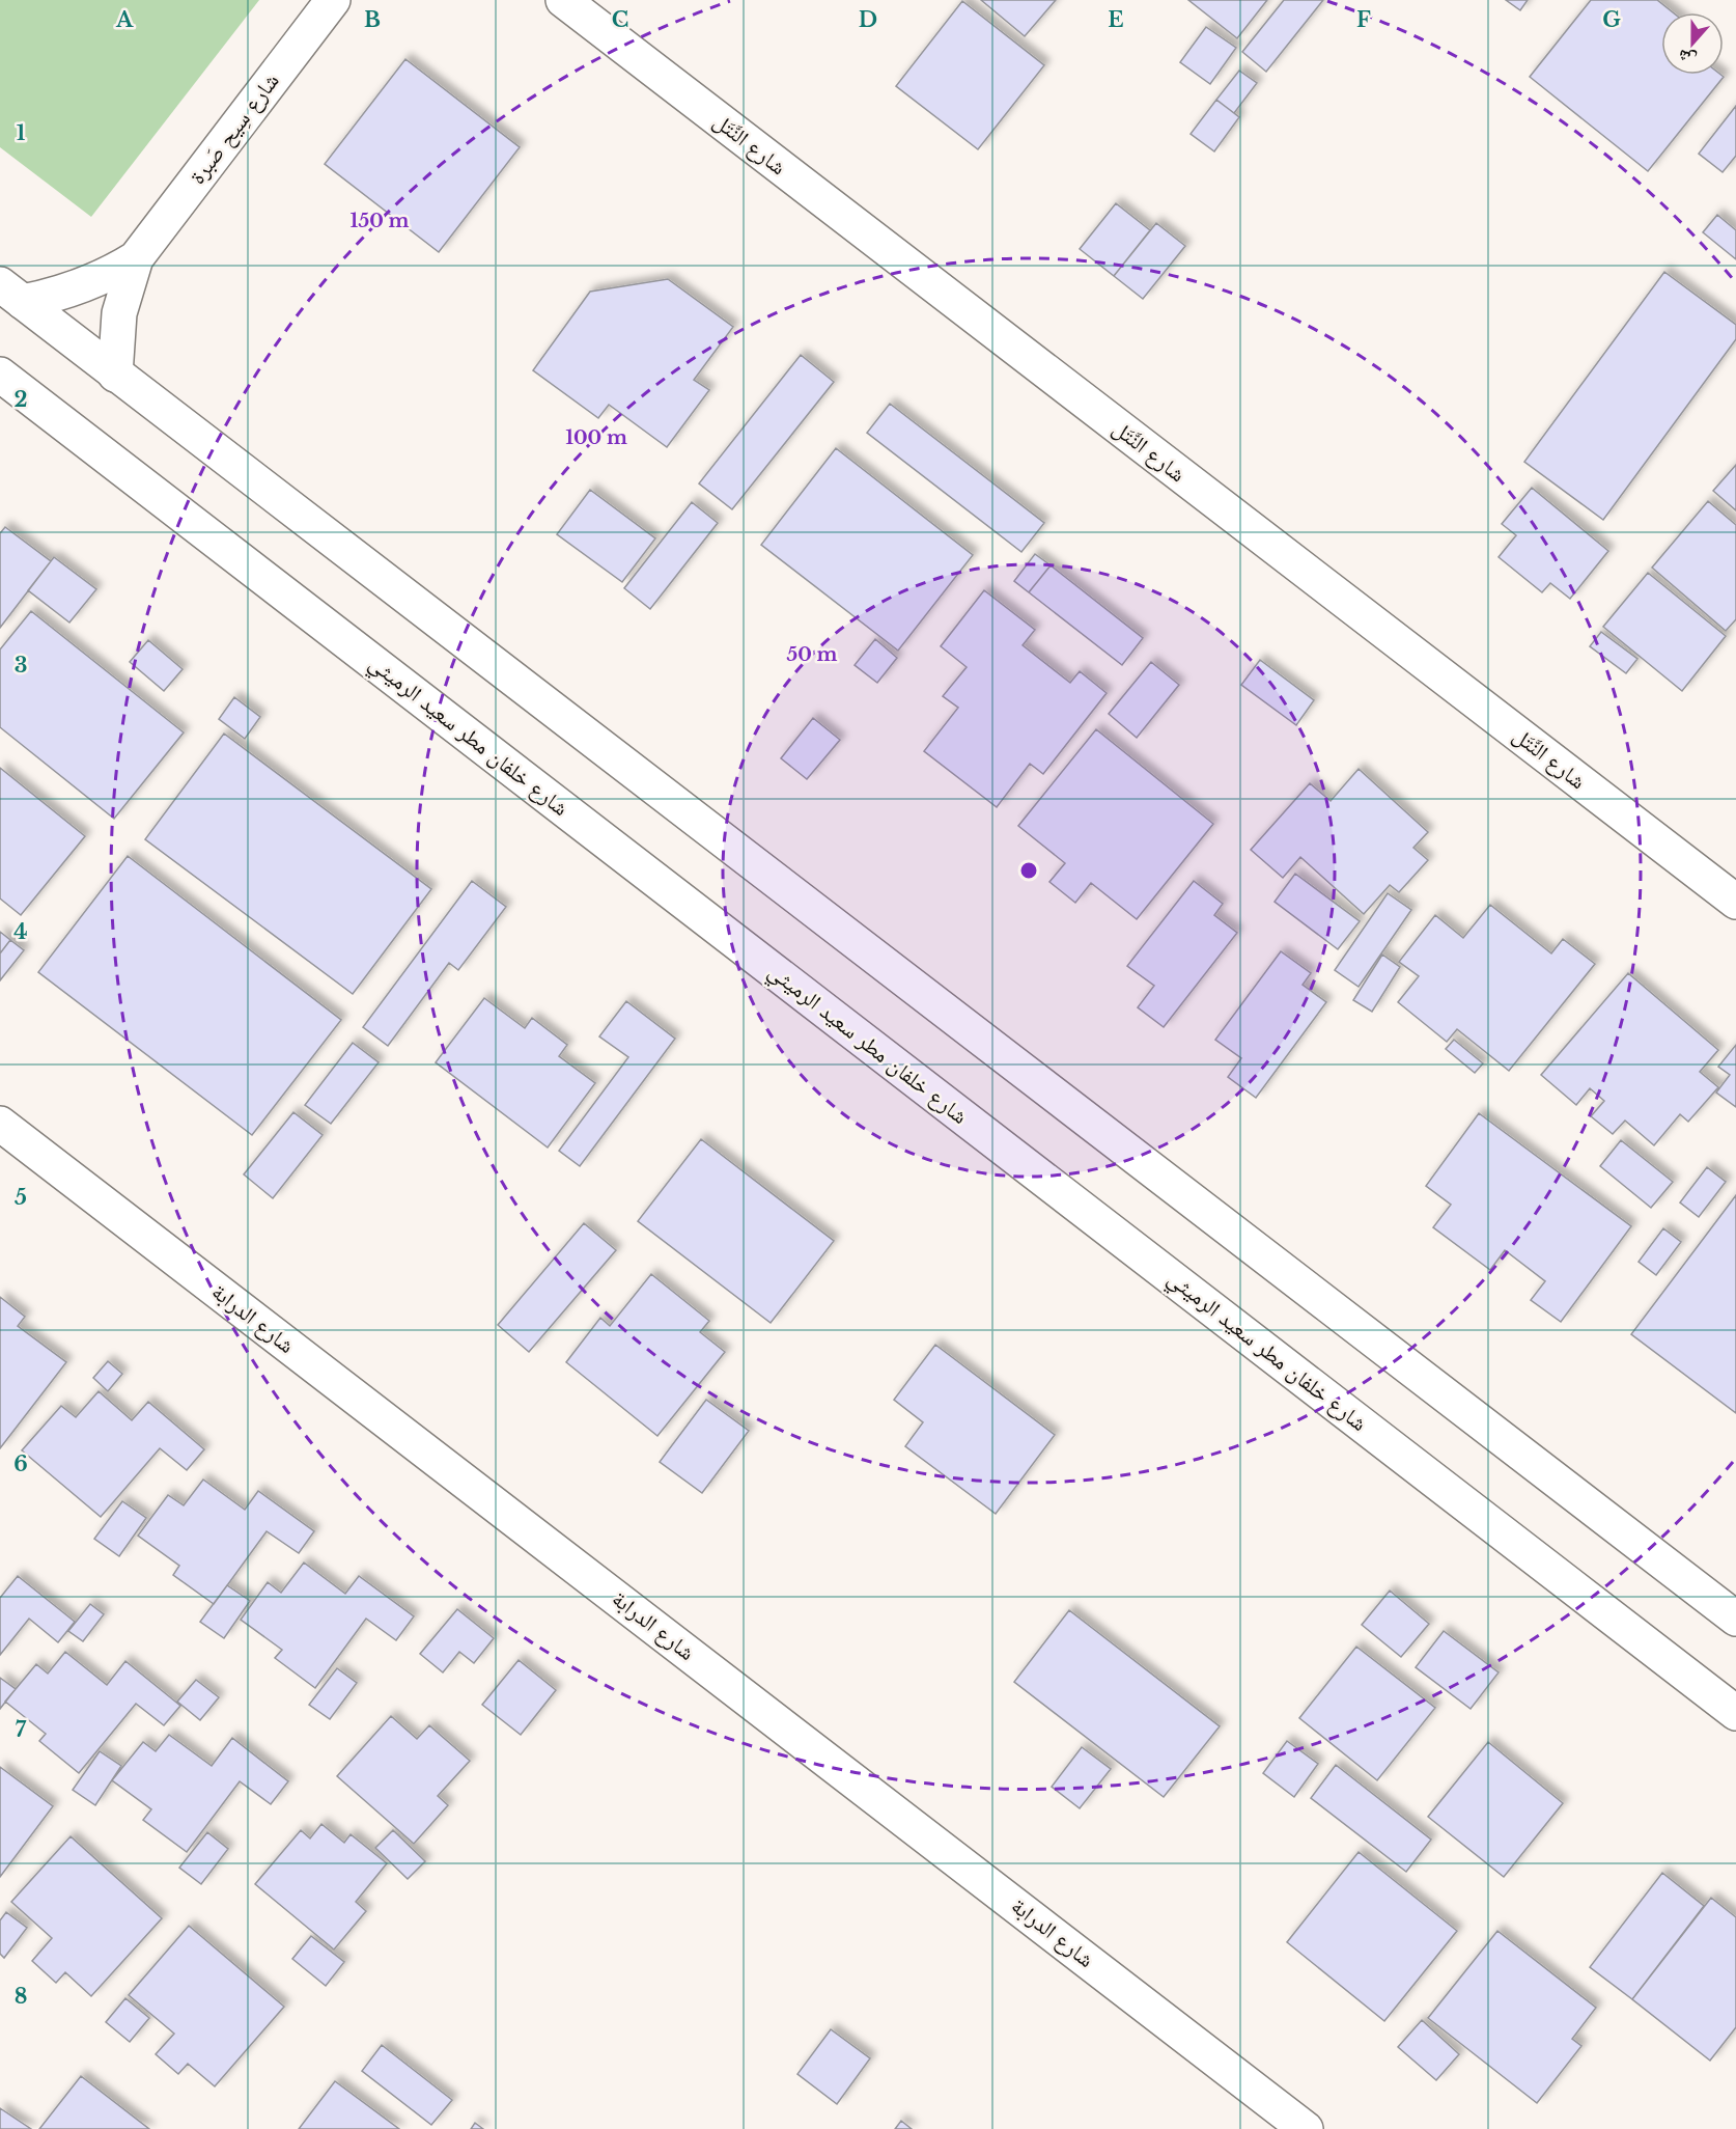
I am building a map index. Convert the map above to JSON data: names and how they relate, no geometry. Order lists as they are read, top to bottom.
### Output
{
  "streets": {
    "street": [
      "شارع سِيح صَبرة",
      "شارع النَّتَل",
      "شارع خلفان مطر سعيد الرميثي",
      "شارع الدرابة"
    ]
  },
  "north": "bottom",
  "grid": {
    "columns": [
      "A",
      "B",
      "C",
      "D",
      "E",
      "F",
      "G"
    ],
    "rows": [
      "1",
      "2",
      "3",
      "4",
      "5",
      "6",
      "7",
      "8"
    ]
  },
  "rings": ["150 m", "100 m", "50 m"]
}
